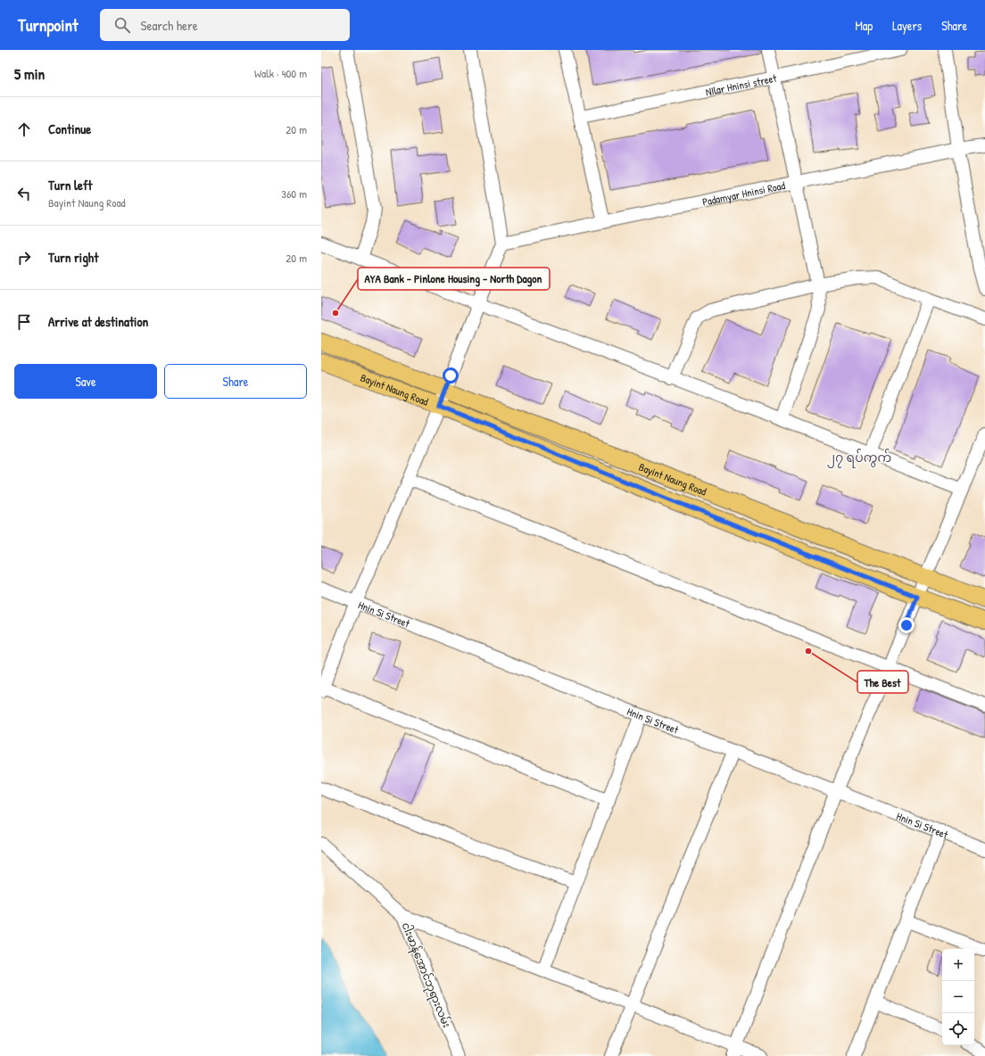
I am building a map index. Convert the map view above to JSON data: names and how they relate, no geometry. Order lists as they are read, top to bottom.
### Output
{
  "streets": {
    "main road": ["Bayint Naung Road"],
    "street": [
      "NIlar Hninsi street",
      "Padamyar Hninsi Road",
      "Hnin Si Street",
      "ငါးမာန်အောင်ဘုရားလမ်း"
    ]
  },
  "districts": ["၂၇ ရပ်ကွက်"],
  "places": ["AYA Bank - Pinlone Housing - North Dagon", "The Best"],
  "page": {
    "header": "Turnpoint",
    "search": "Search here",
    "nav": ["Map", "Layers", "Share"],
    "heading": ["5 min", "Walk · 400 m"],
    "list": [
      ["Continue", "20 m"],
      ["Turn left", "Bayint Naung Road", "360 m"],
      ["Turn right", "20 m"],
      "Arrive at destination"
    ],
    "buttons": ["Save", "Share"],
    "map_buttons": ["+", "−"]
  }
}
